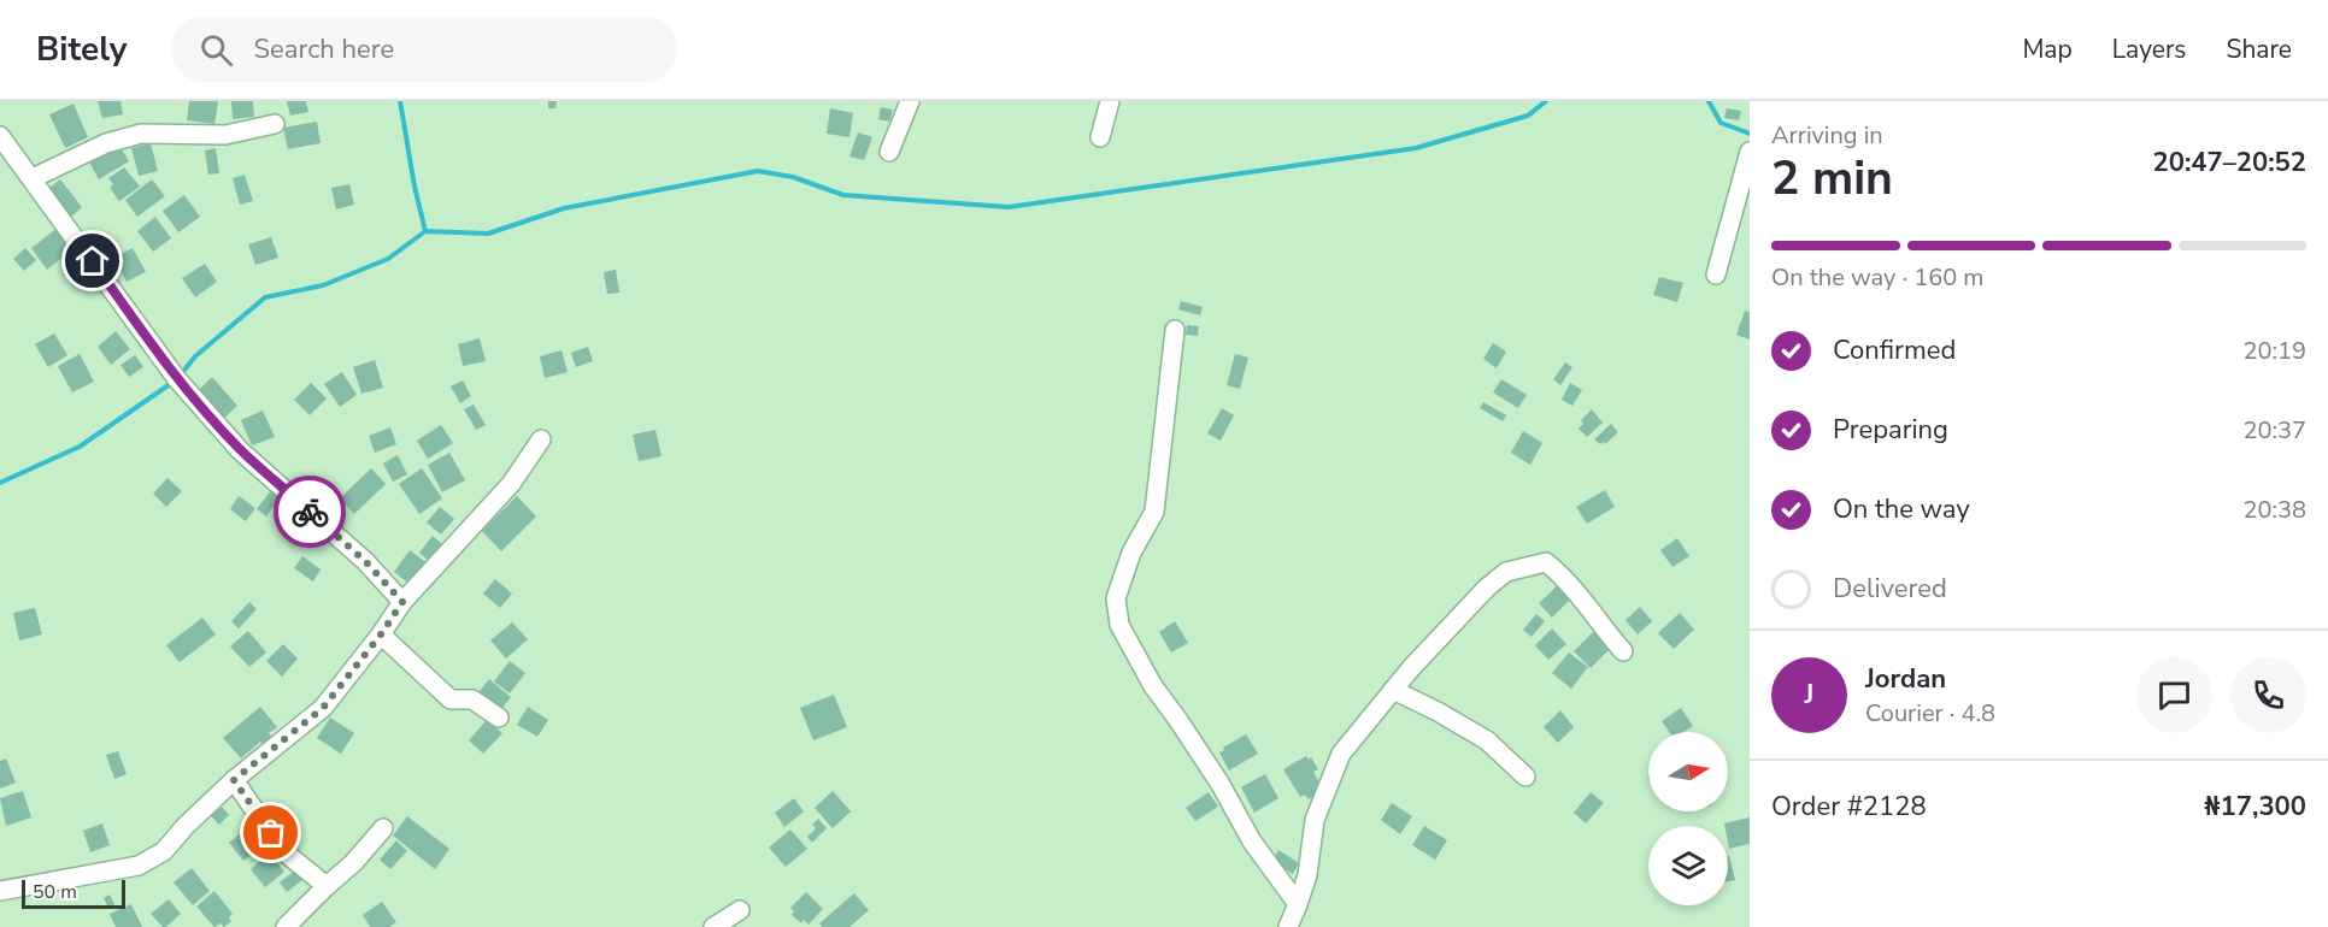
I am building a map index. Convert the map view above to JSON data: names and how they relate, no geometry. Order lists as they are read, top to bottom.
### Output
{
  "scale_bar": "50 m",
  "north": "right",
  "page": {
    "header": "Bitely",
    "search": "Search here",
    "nav": ["Map", "Layers", "Share"],
    "heading": ["2 min", "Arriving in", "20:47–20:52"],
    "panel": [
      "Jordan",
      "Courier · 4.8",
      "Order #2128",
      "₦17,300"
    ],
    "bar": "On the way · 160 m",
    "list": [
      ["Confirmed", "20:19"],
      ["Preparing", "20:37"],
      ["On the way", "20:38"],
      "Delivered"
    ],
    "round": "J",
    "scale": "50 m"
  }
}
